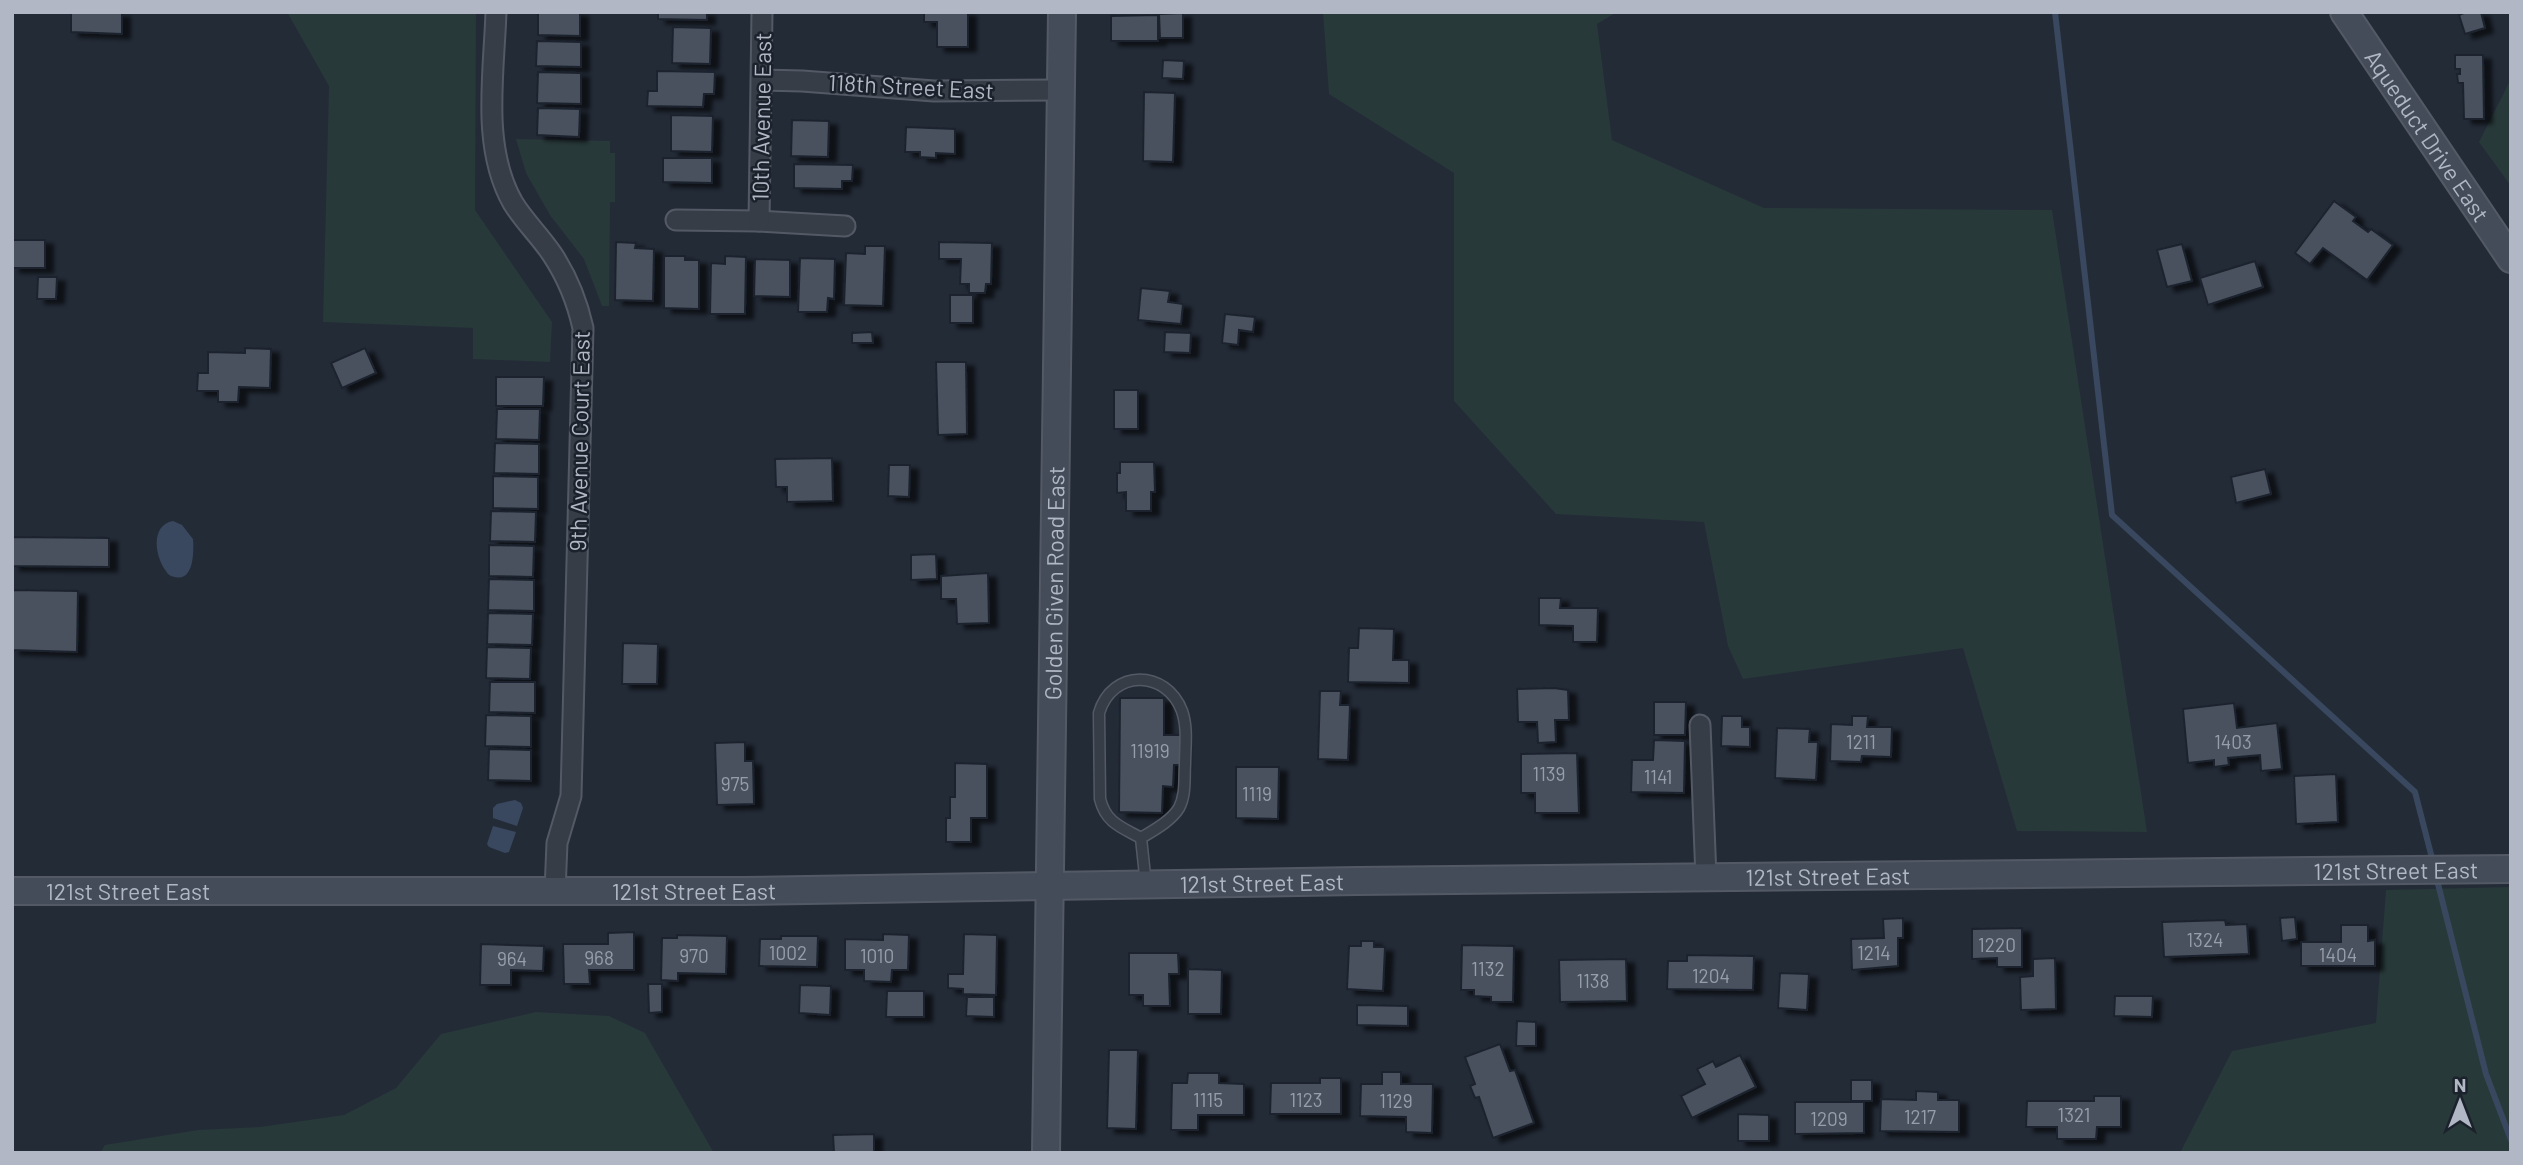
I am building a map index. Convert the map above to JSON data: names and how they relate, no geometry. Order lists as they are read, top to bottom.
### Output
{
  "streets": {
    "street": [
      "118th Street East",
      "10th Avenue East",
      "Aqueduct Drive East",
      "9th Avenue Court East",
      "Golden Given Road East",
      "121st Street East"
    ]
  },
  "crossings": [
    ["118th Street East", "10th Avenue East"],
    ["118th Street East", "Golden Given Road East"],
    ["9th Avenue Court East", "121st Street East"],
    ["Golden Given Road East", "121st Street East"]
  ],
  "house_numbers": [
    "1211",
    "1403",
    "11919",
    "1139",
    "1141",
    "975",
    "1119",
    "1324",
    "1220",
    "1002",
    "1214",
    "1404",
    "970",
    "1010",
    "968",
    "964",
    "1132",
    "1204",
    "1138",
    "1115",
    "1123",
    "1129",
    "1321",
    "1217",
    "1209"
  ],
  "north": "top"
}
